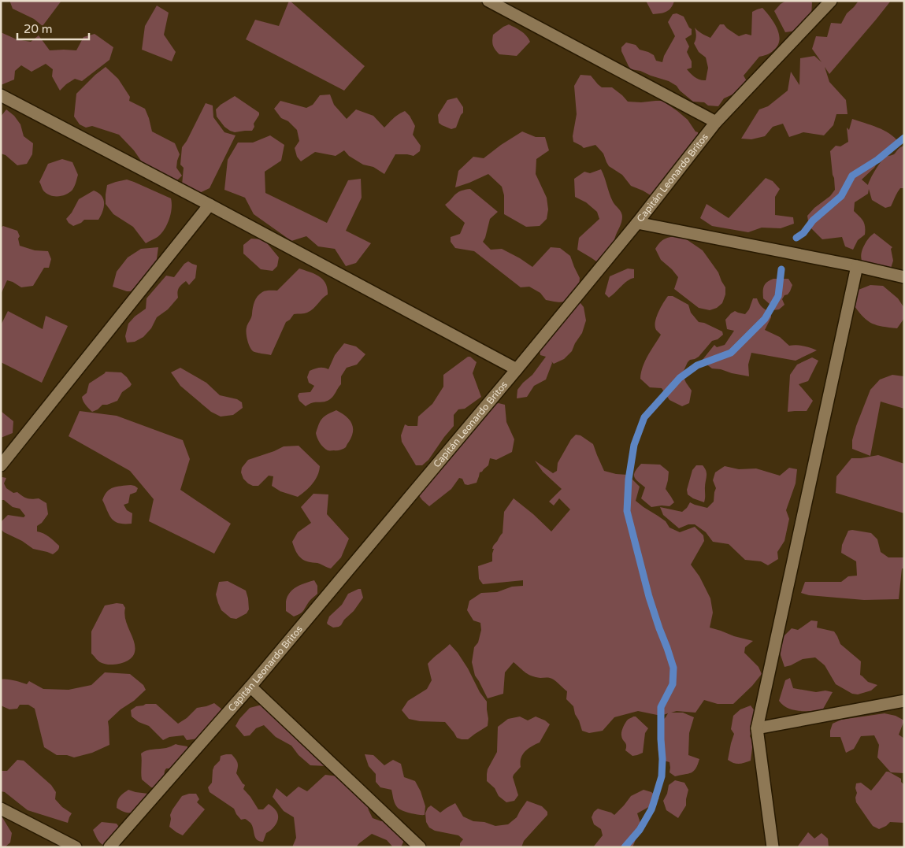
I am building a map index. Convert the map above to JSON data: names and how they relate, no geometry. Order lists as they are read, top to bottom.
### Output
{
  "streets": {
    "street": ["Capitán Leonardo Britos"]
  },
  "scale_bar": "20 m"
}
